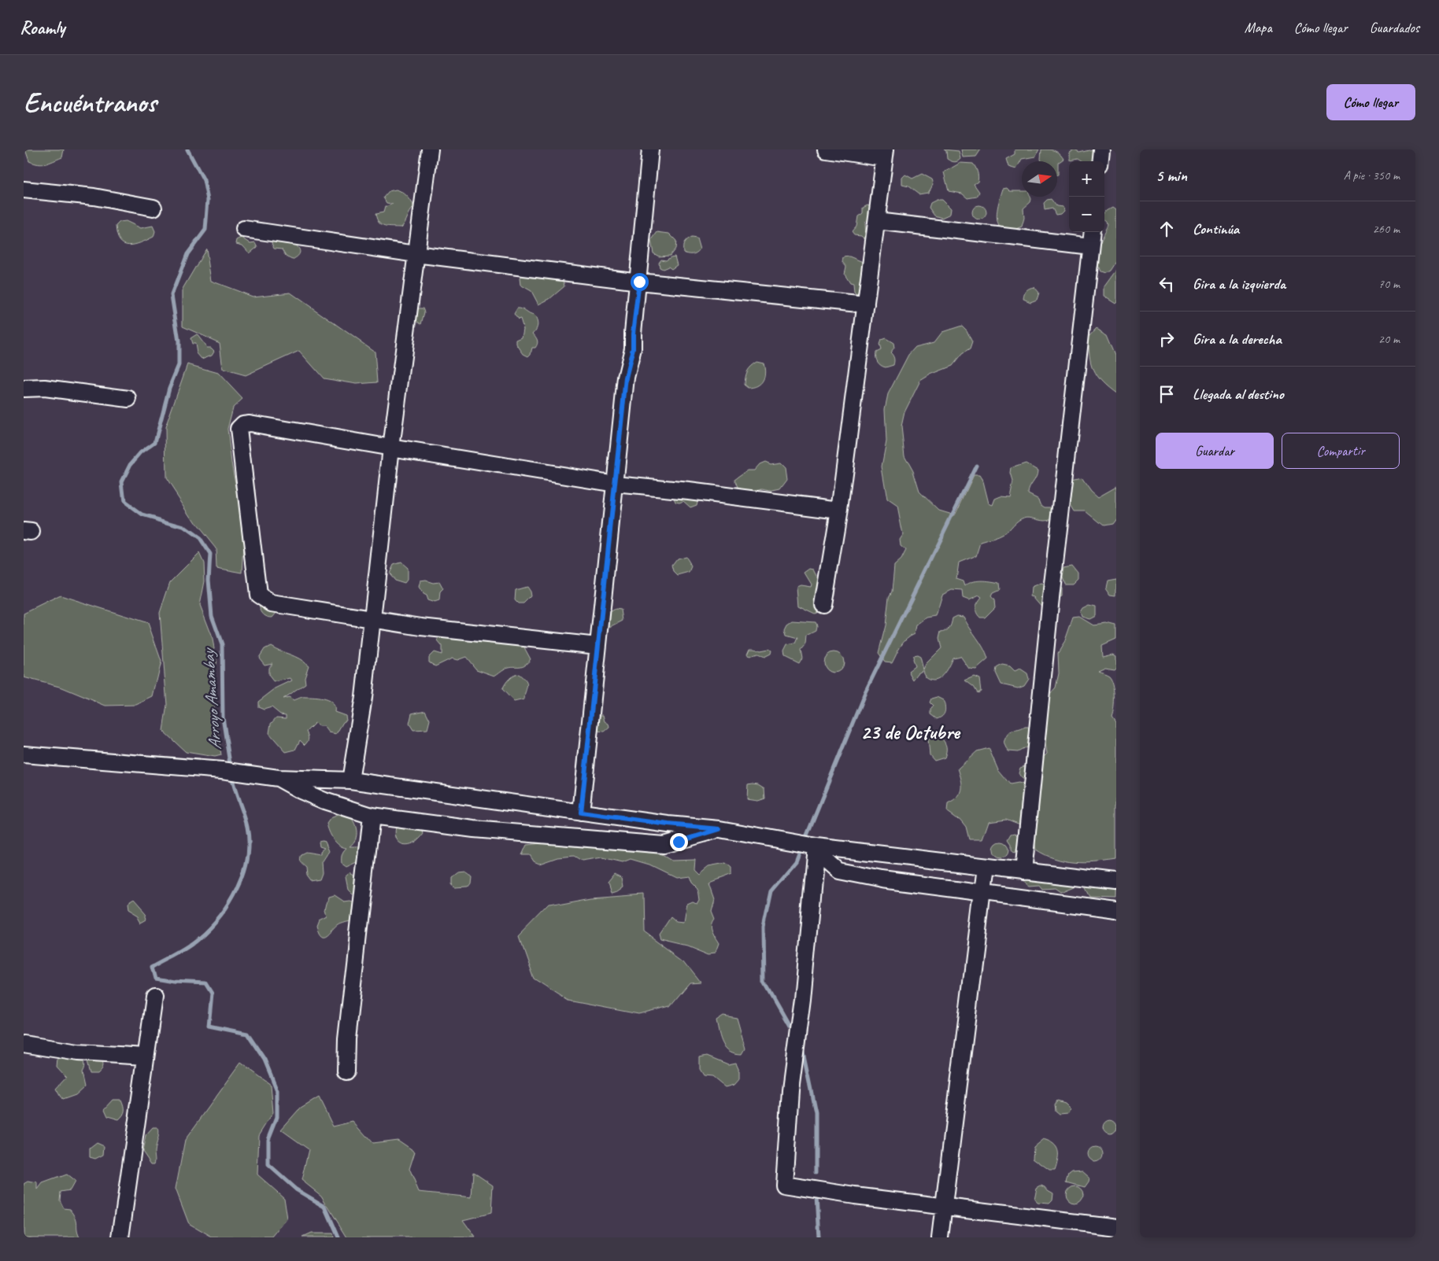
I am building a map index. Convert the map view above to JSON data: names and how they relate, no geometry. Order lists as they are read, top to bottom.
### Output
{
  "districts": ["23 de Octubre"],
  "water": ["Arroyo Amambay"],
  "north": "right",
  "page": {
    "header": "Roamly",
    "nav": ["Mapa", "Cómo llegar", "Guardados"],
    "buttons": [
      "Cómo llegar",
      ["Guardar", "Compartir"]
    ],
    "title": "Encuéntranos",
    "heading": ["5 min", "A pie · 350 m"],
    "map_buttons": ["+", "−"],
    "list": [
      ["Continúa", "260 m"],
      ["Gira a la izquierda", "70 m"],
      ["Gira a la derecha", "20 m"],
      "Llegada al destino"
    ]
  }
}
